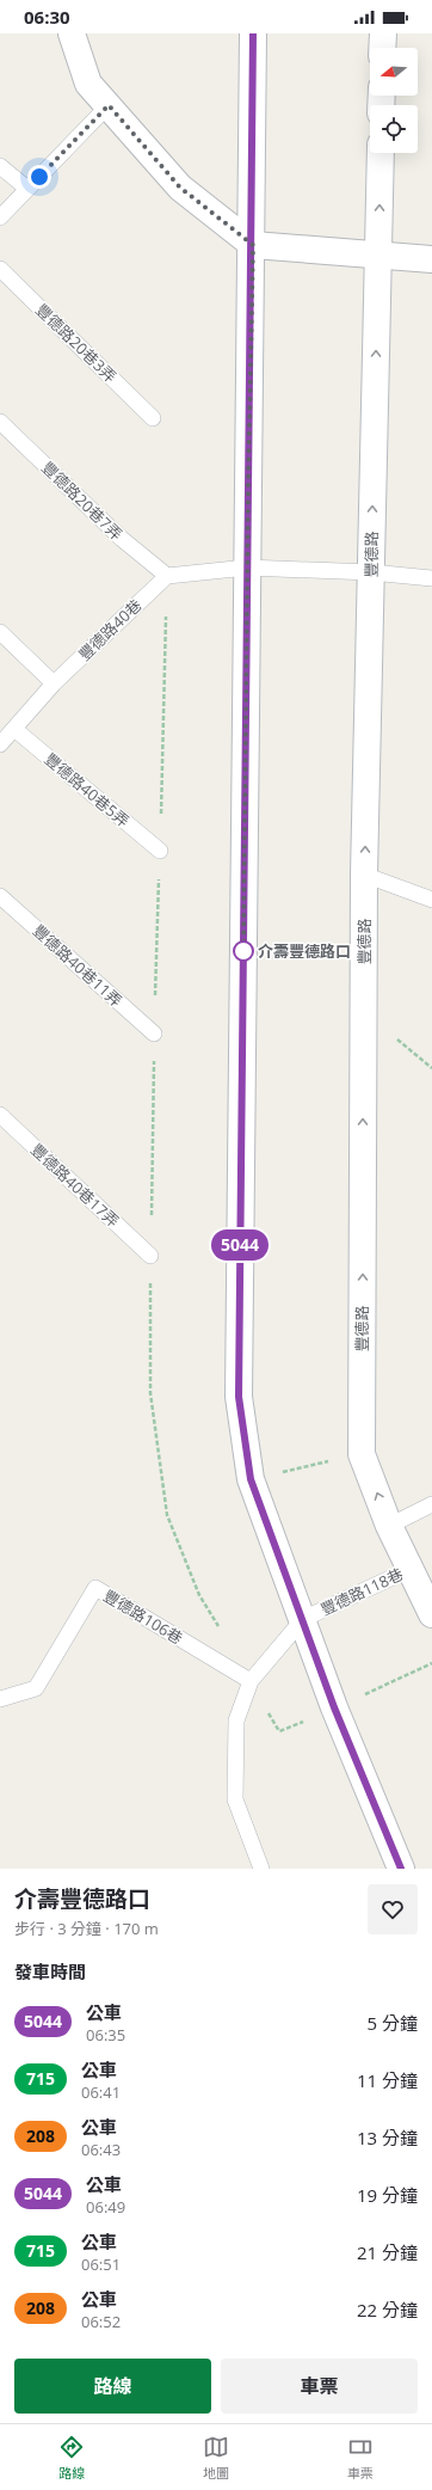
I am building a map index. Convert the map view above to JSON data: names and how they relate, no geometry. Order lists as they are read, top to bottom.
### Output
{
  "streets": {
    "main road": ["豐德路"],
    "lane": [
      "豐德路20巷3弄",
      "豐德路20巷7弄",
      "豐德路40巷",
      "豐德路40巷5弄",
      "豐德路40巷11弄",
      "豐德路40巷17弄",
      "豐德路118巷",
      "豐德路106巷"
    ]
  },
  "crossings": [
    ["豐德路20巷7弄", "豐德路40巷"],
    ["豐德路", "豐德路118巷"],
    ["豐德路40巷", "豐德路40巷5弄"],
    ["豐德路118巷", "豐德路106巷"]
  ],
  "places": ["介壽豐德路口"],
  "lines": ["bus line 5044"],
  "north": "left",
  "page": {
    "status": "06:30",
    "on_map": "5044",
    "heading": [
      ["介壽豐德路口", "步行 · 3 分鐘 · 170 m"],
      "發車時間"
    ],
    "list": [
      {
        "mark": "5044",
        "name": "公車",
        "note": "06:35",
        "value": "5 分鐘"
      },
      {
        "mark": "715",
        "name": "公車",
        "note": "06:41",
        "value": "11 分鐘"
      },
      {
        "mark": "208",
        "name": "公車",
        "note": "06:43",
        "value": "13 分鐘"
      },
      {
        "mark": "5044",
        "name": "公車",
        "note": "06:49",
        "value": "19 分鐘"
      },
      {
        "mark": "715",
        "name": "公車",
        "note": "06:51",
        "value": "21 分鐘"
      },
      {
        "mark": "208",
        "name": "公車",
        "note": "06:52",
        "value": "22 分鐘"
      }
    ],
    "buttons": ["路線", "車票"],
    "tabs": ["路線", "地圖", "車票"]
  }
}
